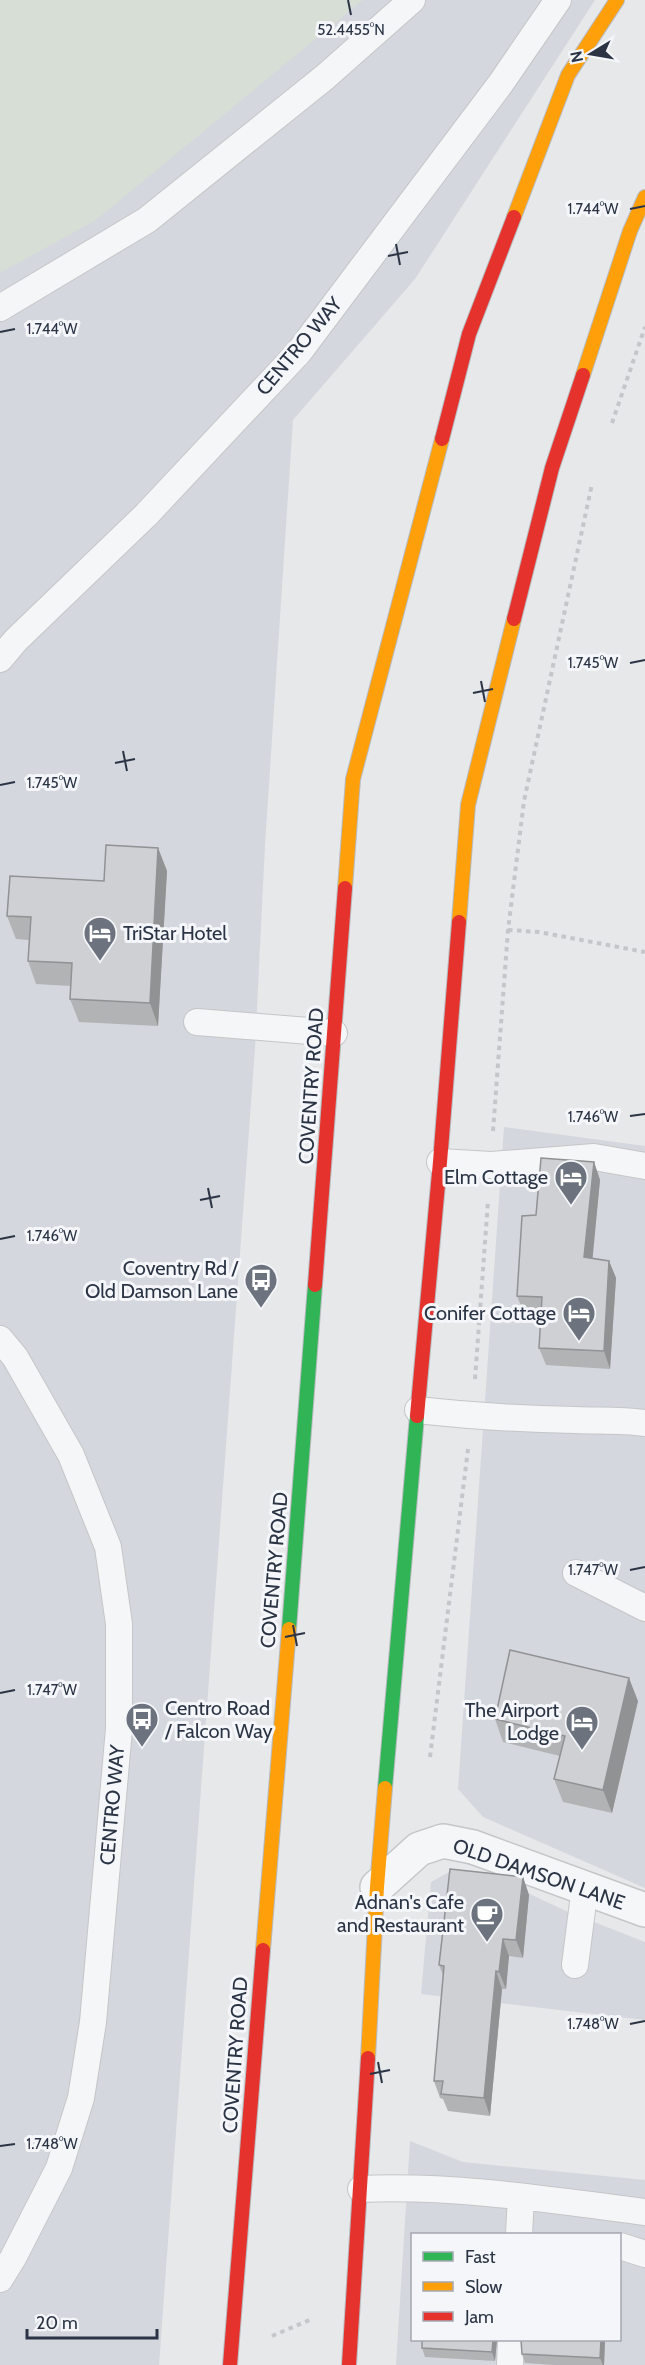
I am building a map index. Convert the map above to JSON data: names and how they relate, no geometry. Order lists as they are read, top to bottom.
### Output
{
  "streets": {
    "highway": ["COVENTRY ROAD"],
    "street": ["OLD DAMSON LANE"],
    "lane": ["CENTRO WAY"]
  },
  "places": {
    "hotel": [
      "TriStar Hotel",
      "Elm Cottage",
      "Conifer Cottage",
      "The Airport Lodge"
    ],
    "bus stop": ["Coventry Rd / Old Damson Lane", "Centro Road / Falcon Way"],
    "cafe": ["Adnan's Cafe and Restaurant"]
  },
  "legend": ["Fast", "Slow", "Jam"],
  "scale_bar": "20 m",
  "north": "left",
  "coordinates": [
    "52.4455°N",
    "1.744°W",
    "1.745°W",
    "1.746°W",
    "1.747°W",
    "1.748°W"
  ]
}
